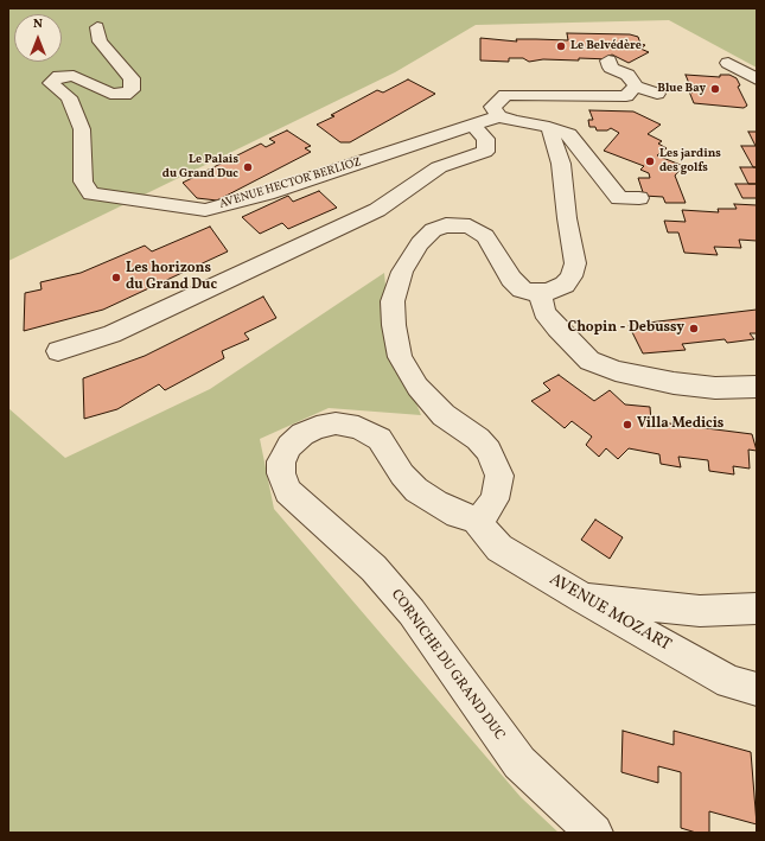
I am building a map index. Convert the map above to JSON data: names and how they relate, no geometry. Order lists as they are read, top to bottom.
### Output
{
  "streets": {
    "street": ["AVENUE HECTOR BERLIOZ", "AVENUE MOZART", "CORNICHE DU GRAND DUC"]
  },
  "crossings": [
    ["AVENUE MOZART", "CORNICHE DU GRAND DUC"]
  ],
  "places": [
    "Le Belvédère",
    "Blue Bay",
    "Les jardins des golfs",
    "Le Palais du Grand Duc",
    "Les horizons du Grand Duc",
    "Chopin - Debussy",
    "Villa Medicis"
  ],
  "north": "top"
}
